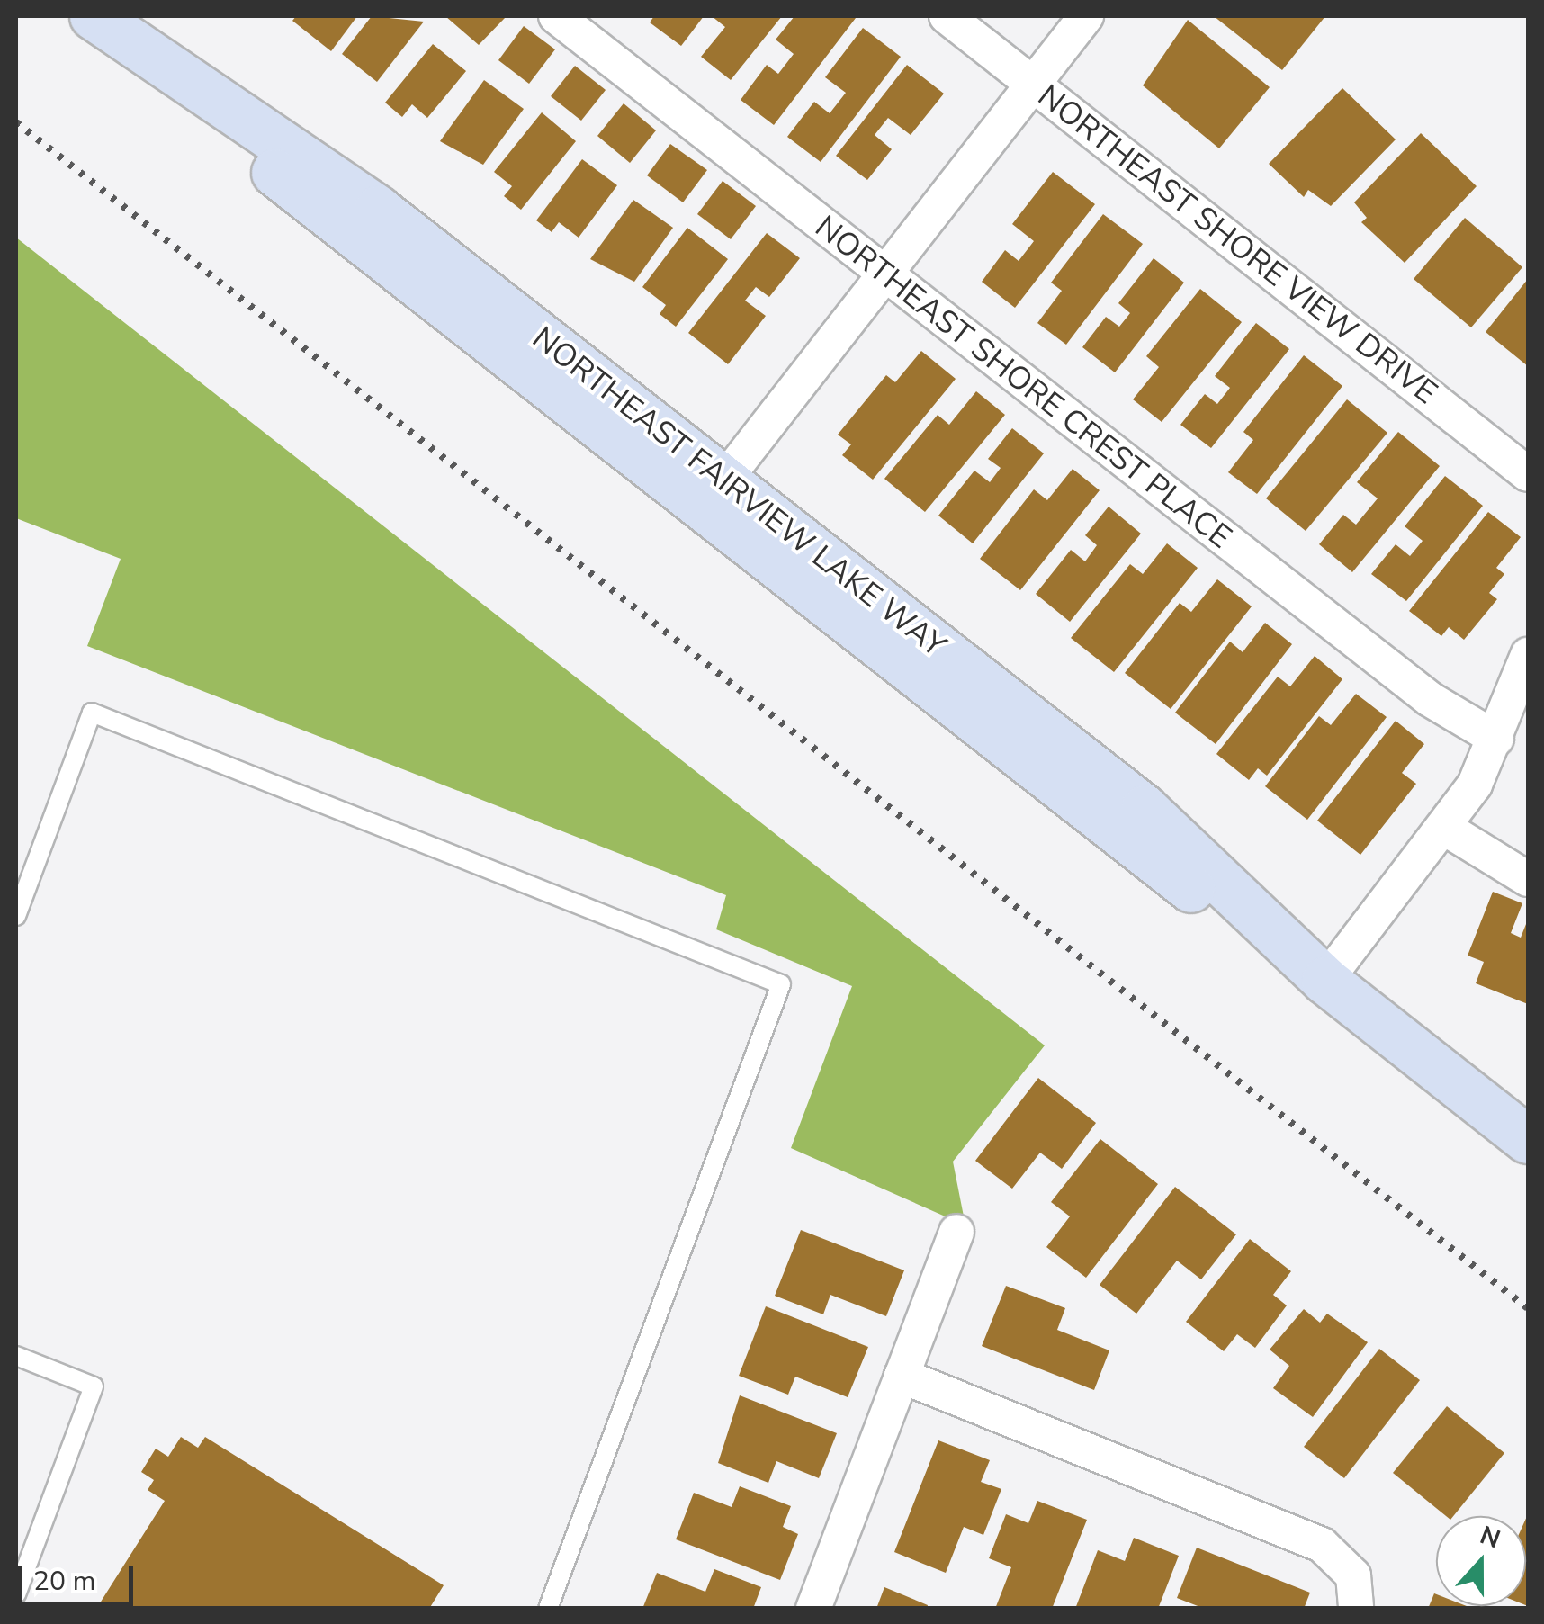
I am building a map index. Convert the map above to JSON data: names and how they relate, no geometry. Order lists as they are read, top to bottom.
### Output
{
  "streets": {
    "street": ["NORTHEAST SHORE VIEW DRIVE", "NORTHEAST SHORE CREST PLACE", "NORTHEAST FAIRVIEW LAKE WAY"]
  },
  "scale_bar": "20 m",
  "north": "top"
}
